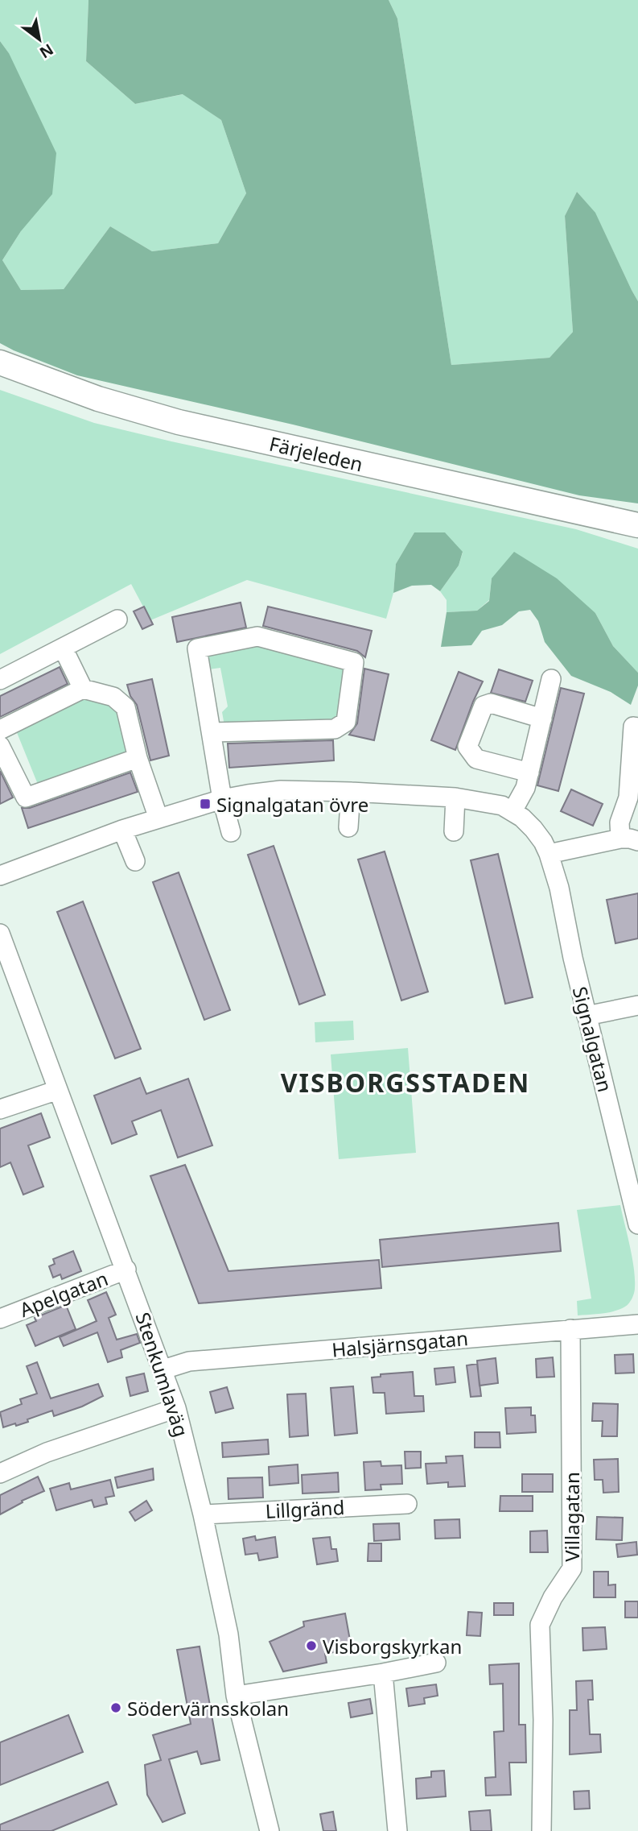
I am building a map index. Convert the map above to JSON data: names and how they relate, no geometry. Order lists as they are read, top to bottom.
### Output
{
  "streets": {
    "main road": ["Färjeleden"],
    "street": [
      "Signalgatan",
      "Apelgatan",
      "Halsjärnsgatan",
      "Stenkumlaväg",
      "Lillgränd",
      "Villagatan"
    ]
  },
  "crossings": [
    ["Apelgatan", "Stenkumlaväg"],
    ["Halsjärnsgatan", "Stenkumlaväg"],
    ["Halsjärnsgatan", "Villagatan"],
    ["Stenkumlaväg", "Lillgränd"]
  ],
  "districts": ["VISBORGSSTADEN"],
  "places": {
    "transit": ["Signalgatan övre"],
    "other": ["Visborgskyrkan", "Södervärnsskolan"]
  },
  "north": "bottom right"
}
